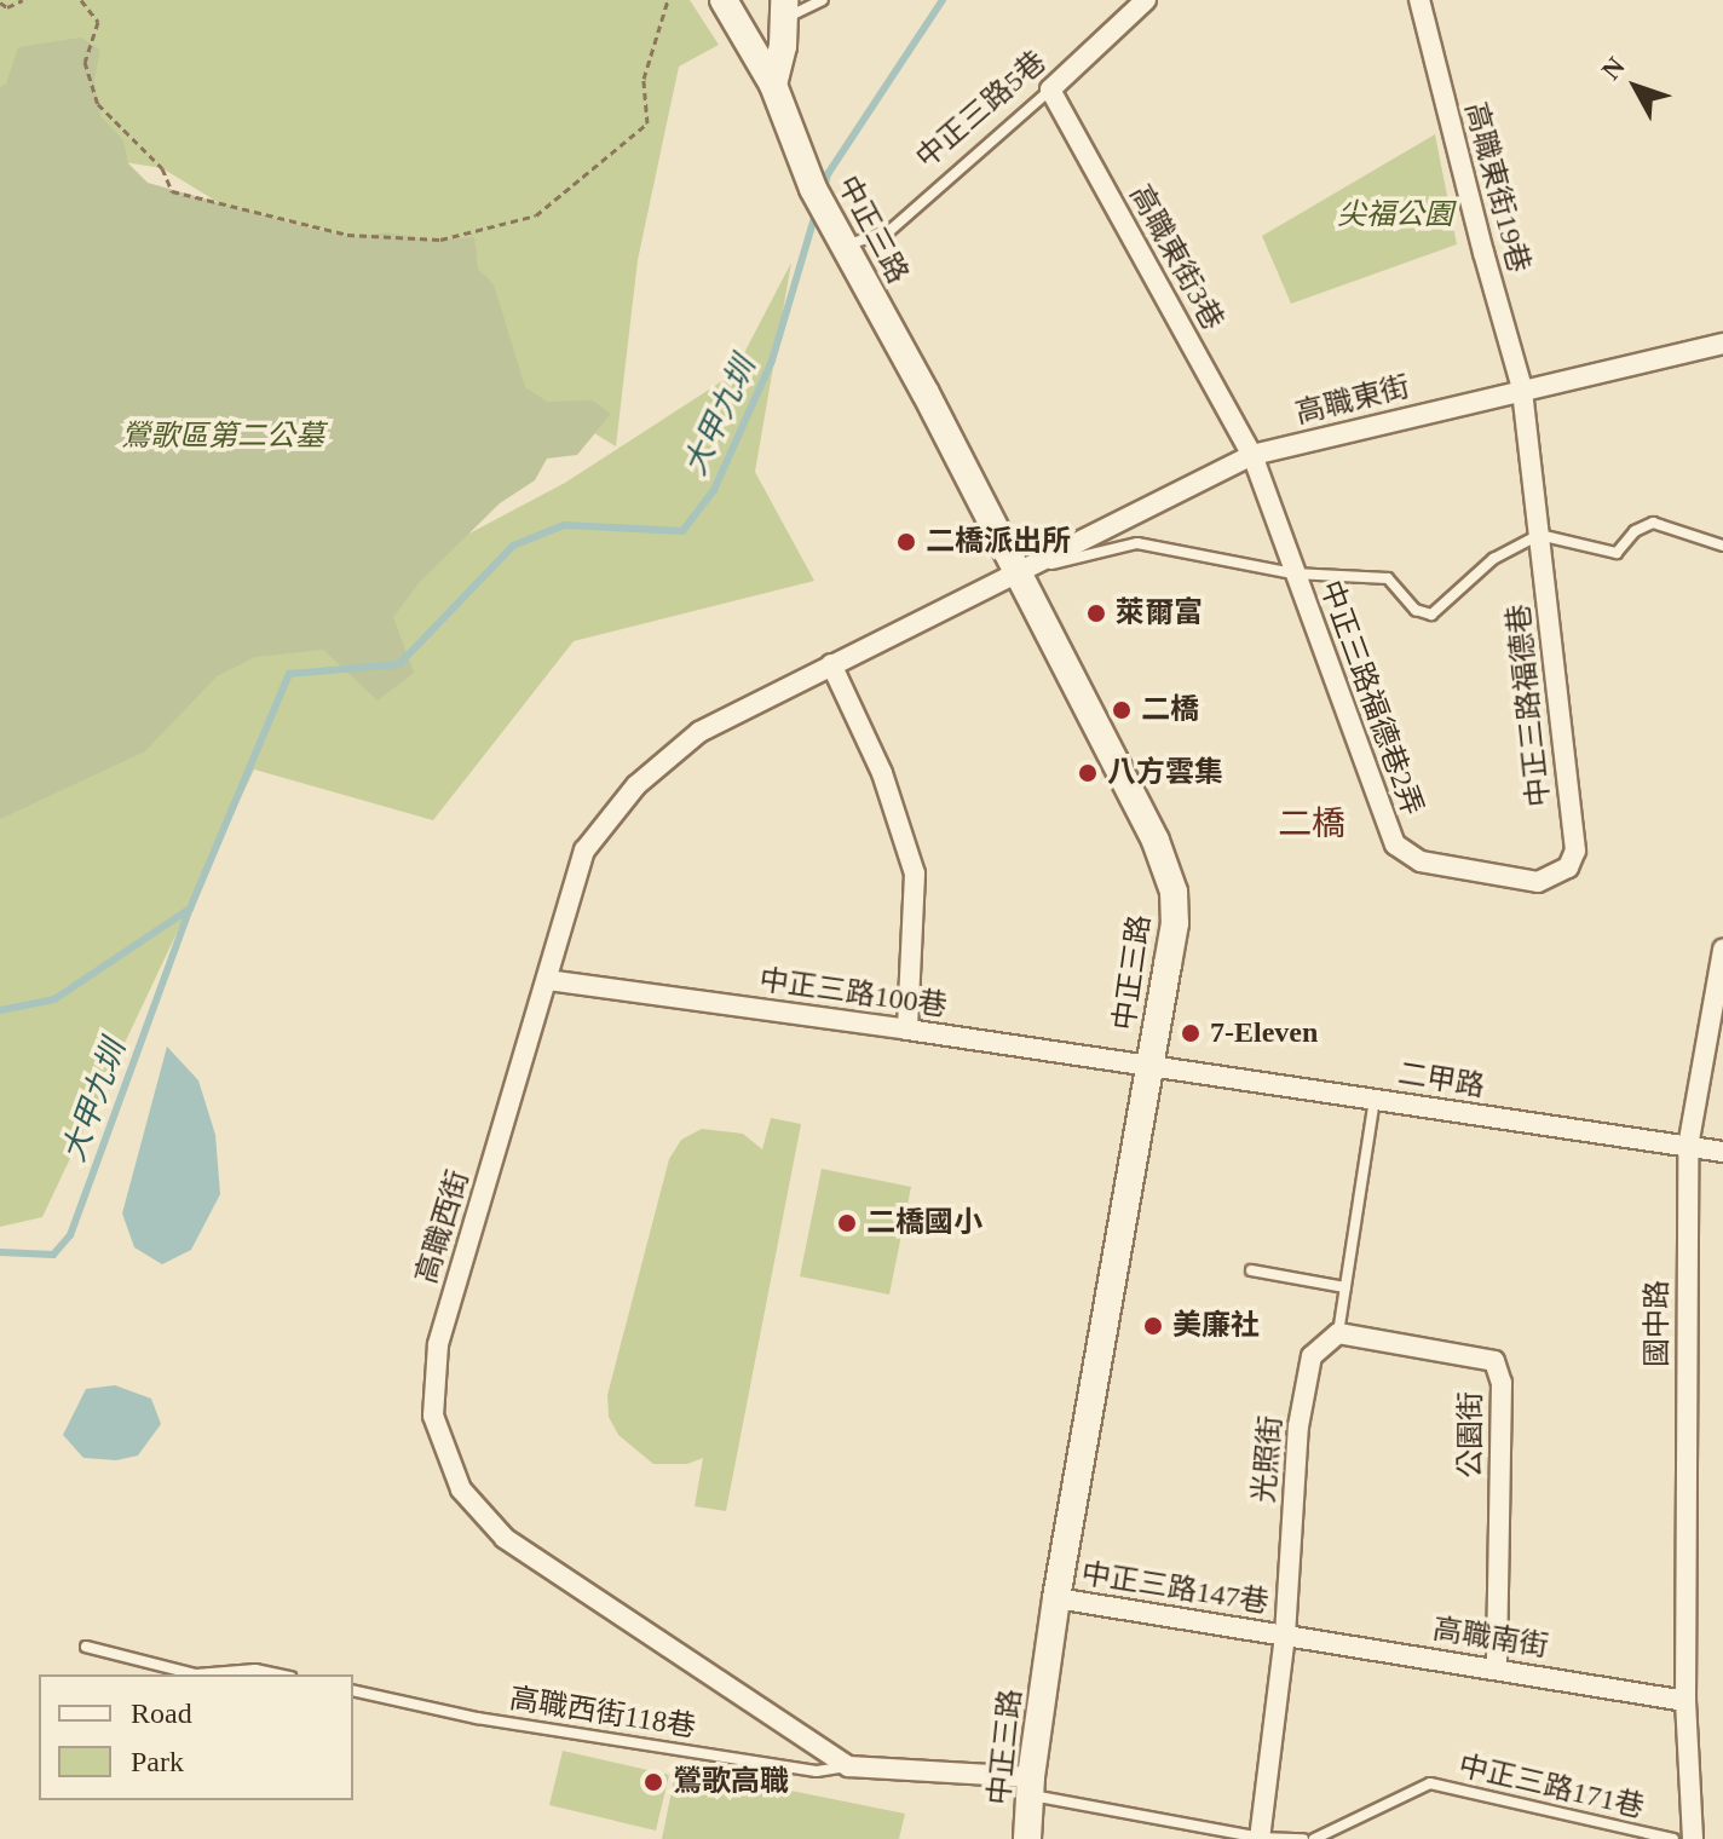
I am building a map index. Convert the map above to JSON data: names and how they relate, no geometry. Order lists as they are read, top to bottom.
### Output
{
  "streets": {
    "street": [
      "中正三路5巷",
      "高職東街19巷",
      "中正三路",
      "高職東街3巷",
      "高職東街",
      "中正三路福德巷2弄",
      "中正三路福德巷",
      "中正三路100巷",
      "二甲路",
      "高職西街",
      "國中路",
      "公園街",
      "光照街",
      "中正三路147巷",
      "高職南街"
    ],
    "lane": ["高職西街118巷", "中正三路171巷"]
  },
  "crossings": [
    ["中正三路5巷", "中正三路"],
    ["中正三路5巷", "高職東街3巷"],
    ["高職東街19巷", "高職東街"],
    ["高職東街19巷", "中正三路福德巷"],
    ["中正三路", "高職東街"],
    ["中正三路", "中正三路福德巷"],
    ["中正三路", "中正三路100巷"],
    ["中正三路", "二甲路"],
    ["中正三路", "高職西街"],
    ["中正三路", "中正三路147巷"],
    ["高職東街3巷", "高職東街"],
    ["高職東街3巷", "中正三路福德巷2弄"],
    ["高職東街", "中正三路福德巷2弄"],
    ["高職東街", "中正三路福德巷"],
    ["高職東街", "高職西街"],
    ["中正三路福德巷2弄", "中正三路福德巷"],
    ["中正三路福德巷", "高職西街"],
    ["中正三路100巷", "二甲路"],
    ["中正三路100巷", "高職西街"],
    ["二甲路", "國中路"],
    ["二甲路", "光照街"],
    ["高職西街", "高職西街118巷"],
    ["國中路", "高職南街"],
    ["公園街", "光照街"],
    ["公園街", "高職南街"],
    ["光照街", "中正三路147巷"],
    ["光照街", "高職南街"],
    ["中正三路147巷", "高職南街"]
  ],
  "districts": ["二橋"],
  "water": ["大甲九圳"],
  "parks": ["尖福公園", "鶯歌區第二公墓"],
  "places": [
    "二橋派出所",
    "萊爾富",
    "二橋",
    "八方雲集",
    "7-Eleven",
    "二橋國小",
    "美廉社",
    "鶯歌高職"
  ],
  "legend": ["Road", "Park"],
  "north": "top left"
}
